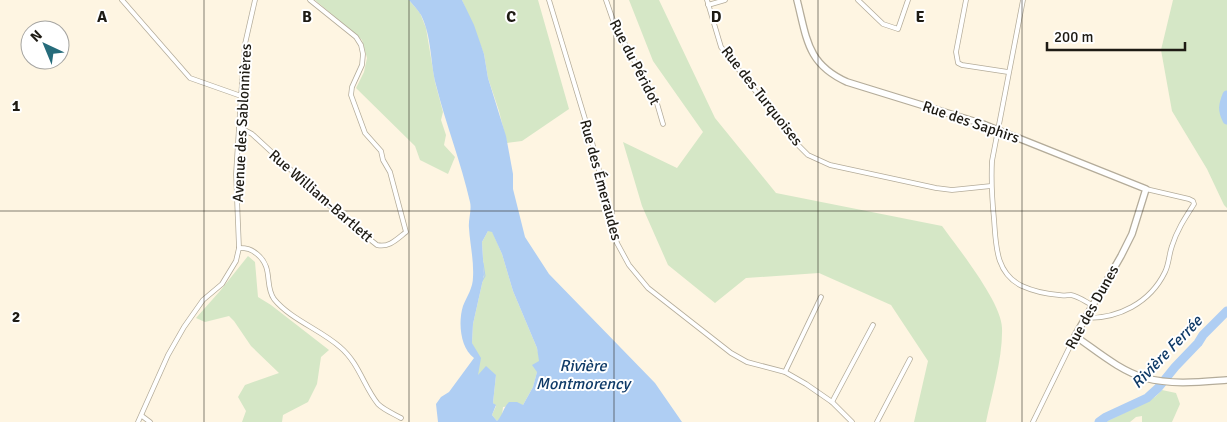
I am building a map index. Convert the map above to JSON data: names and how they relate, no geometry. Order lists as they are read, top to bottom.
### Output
{
  "streets": {
    "street": [
      "Rue du Péridot",
      "Rue des Turquoises",
      "Rue des Saphirs",
      "Avenue des Sablonnières",
      "Rue des Émeraudes",
      "Rue William-Bartlett",
      "Rue des Dunes"
    ]
  },
  "crossings": [
    ["Rue des Saphirs", "Rue des Dunes"],
    ["Avenue des Sablonnières", "Rue William-Bartlett"]
  ],
  "water": ["Rivière Ferrée", "Rivière Montmorency"],
  "scale_bar": "200 m",
  "north": "top left",
  "grid": {
    "columns": [
      "A",
      "B",
      "C",
      "D",
      "E"
    ],
    "rows": ["1", "2"]
  }
}
